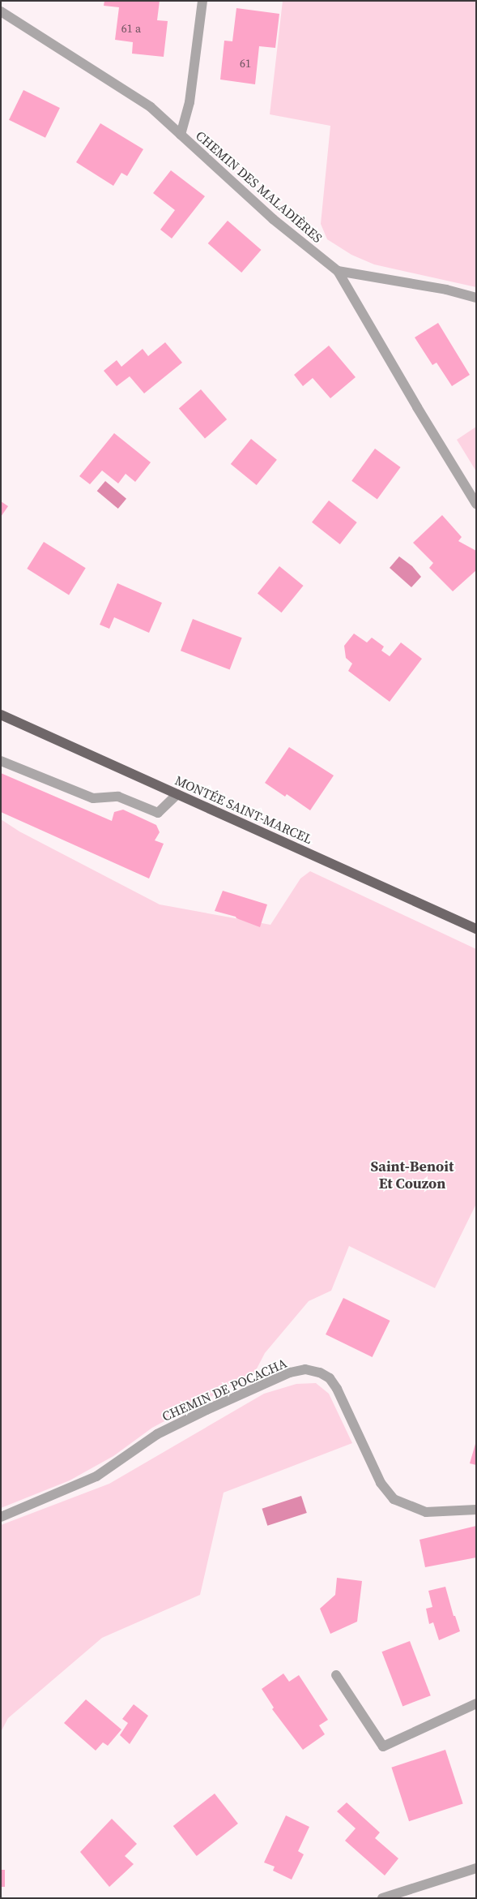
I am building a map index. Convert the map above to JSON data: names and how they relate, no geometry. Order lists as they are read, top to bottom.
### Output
{
  "streets": {
    "main road": ["MONTÉE SAINT-MARCEL"],
    "street": ["CHEMIN DES MALADIÈRES", "CHEMIN DE POCACHA"]
  },
  "districts": ["Saint-Benoit Et Couzon"],
  "house_numbers": ["61 a", "61"]
}
